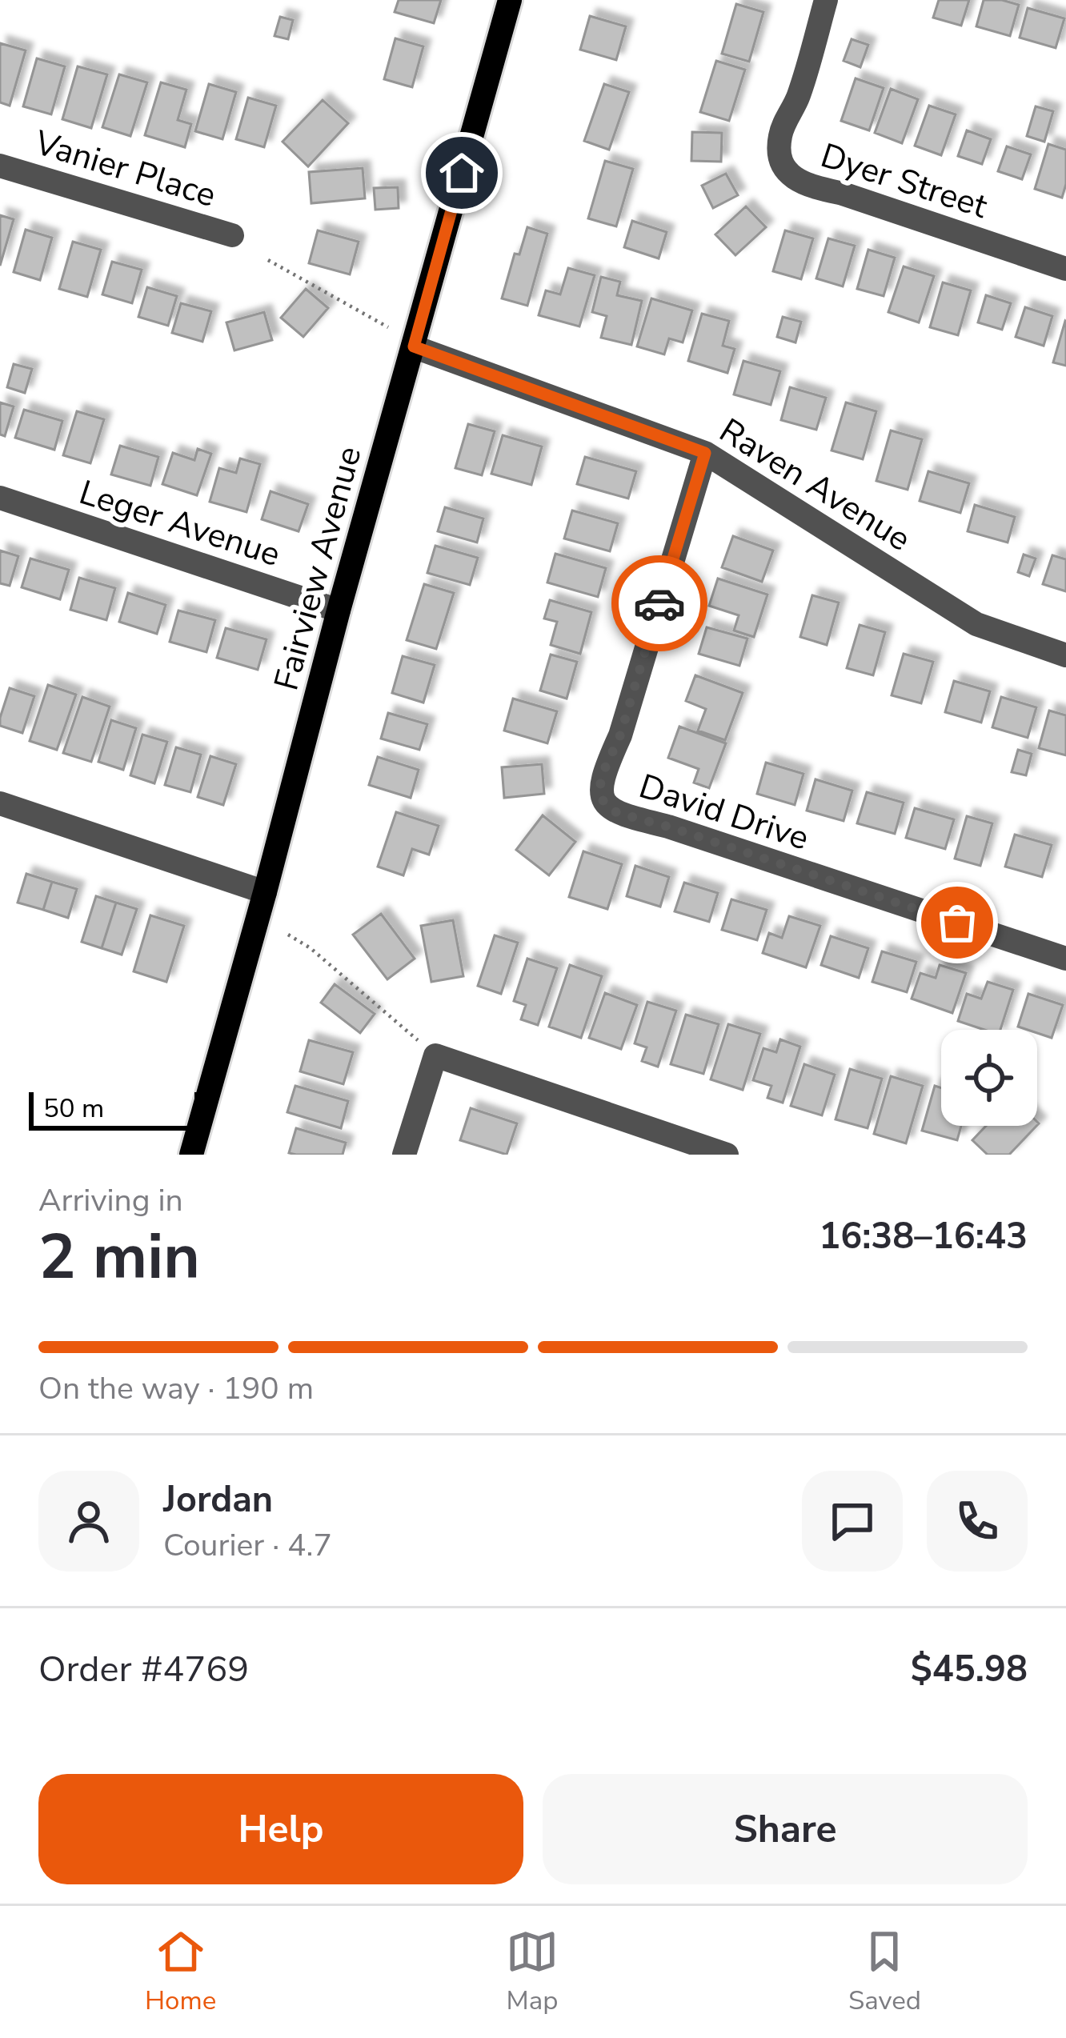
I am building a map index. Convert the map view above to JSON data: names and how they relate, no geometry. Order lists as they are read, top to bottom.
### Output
{
  "streets": {
    "main road": ["Fairview Avenue"],
    "street": [
      "Vanier Place",
      "Dyer Street",
      "Raven Avenue",
      "Leger Avenue",
      "David Drive"
    ]
  },
  "crossings": [
    ["Raven Avenue", "Fairview Avenue"],
    ["Raven Avenue", "David Drive"],
    ["Leger Avenue", "Fairview Avenue"]
  ],
  "scale_bar": "50 m",
  "page": {
    "scale": "50 m",
    "heading": ["2 min", "Arriving in", "16:38–16:43"],
    "panel": [
      "Jordan",
      "Courier · 4.7",
      "Order #4769",
      "$45.98"
    ],
    "bar": "On the way · 190 m",
    "buttons": ["Help", "Share"],
    "tabs": ["Home", "Map", "Saved"]
  }
}
